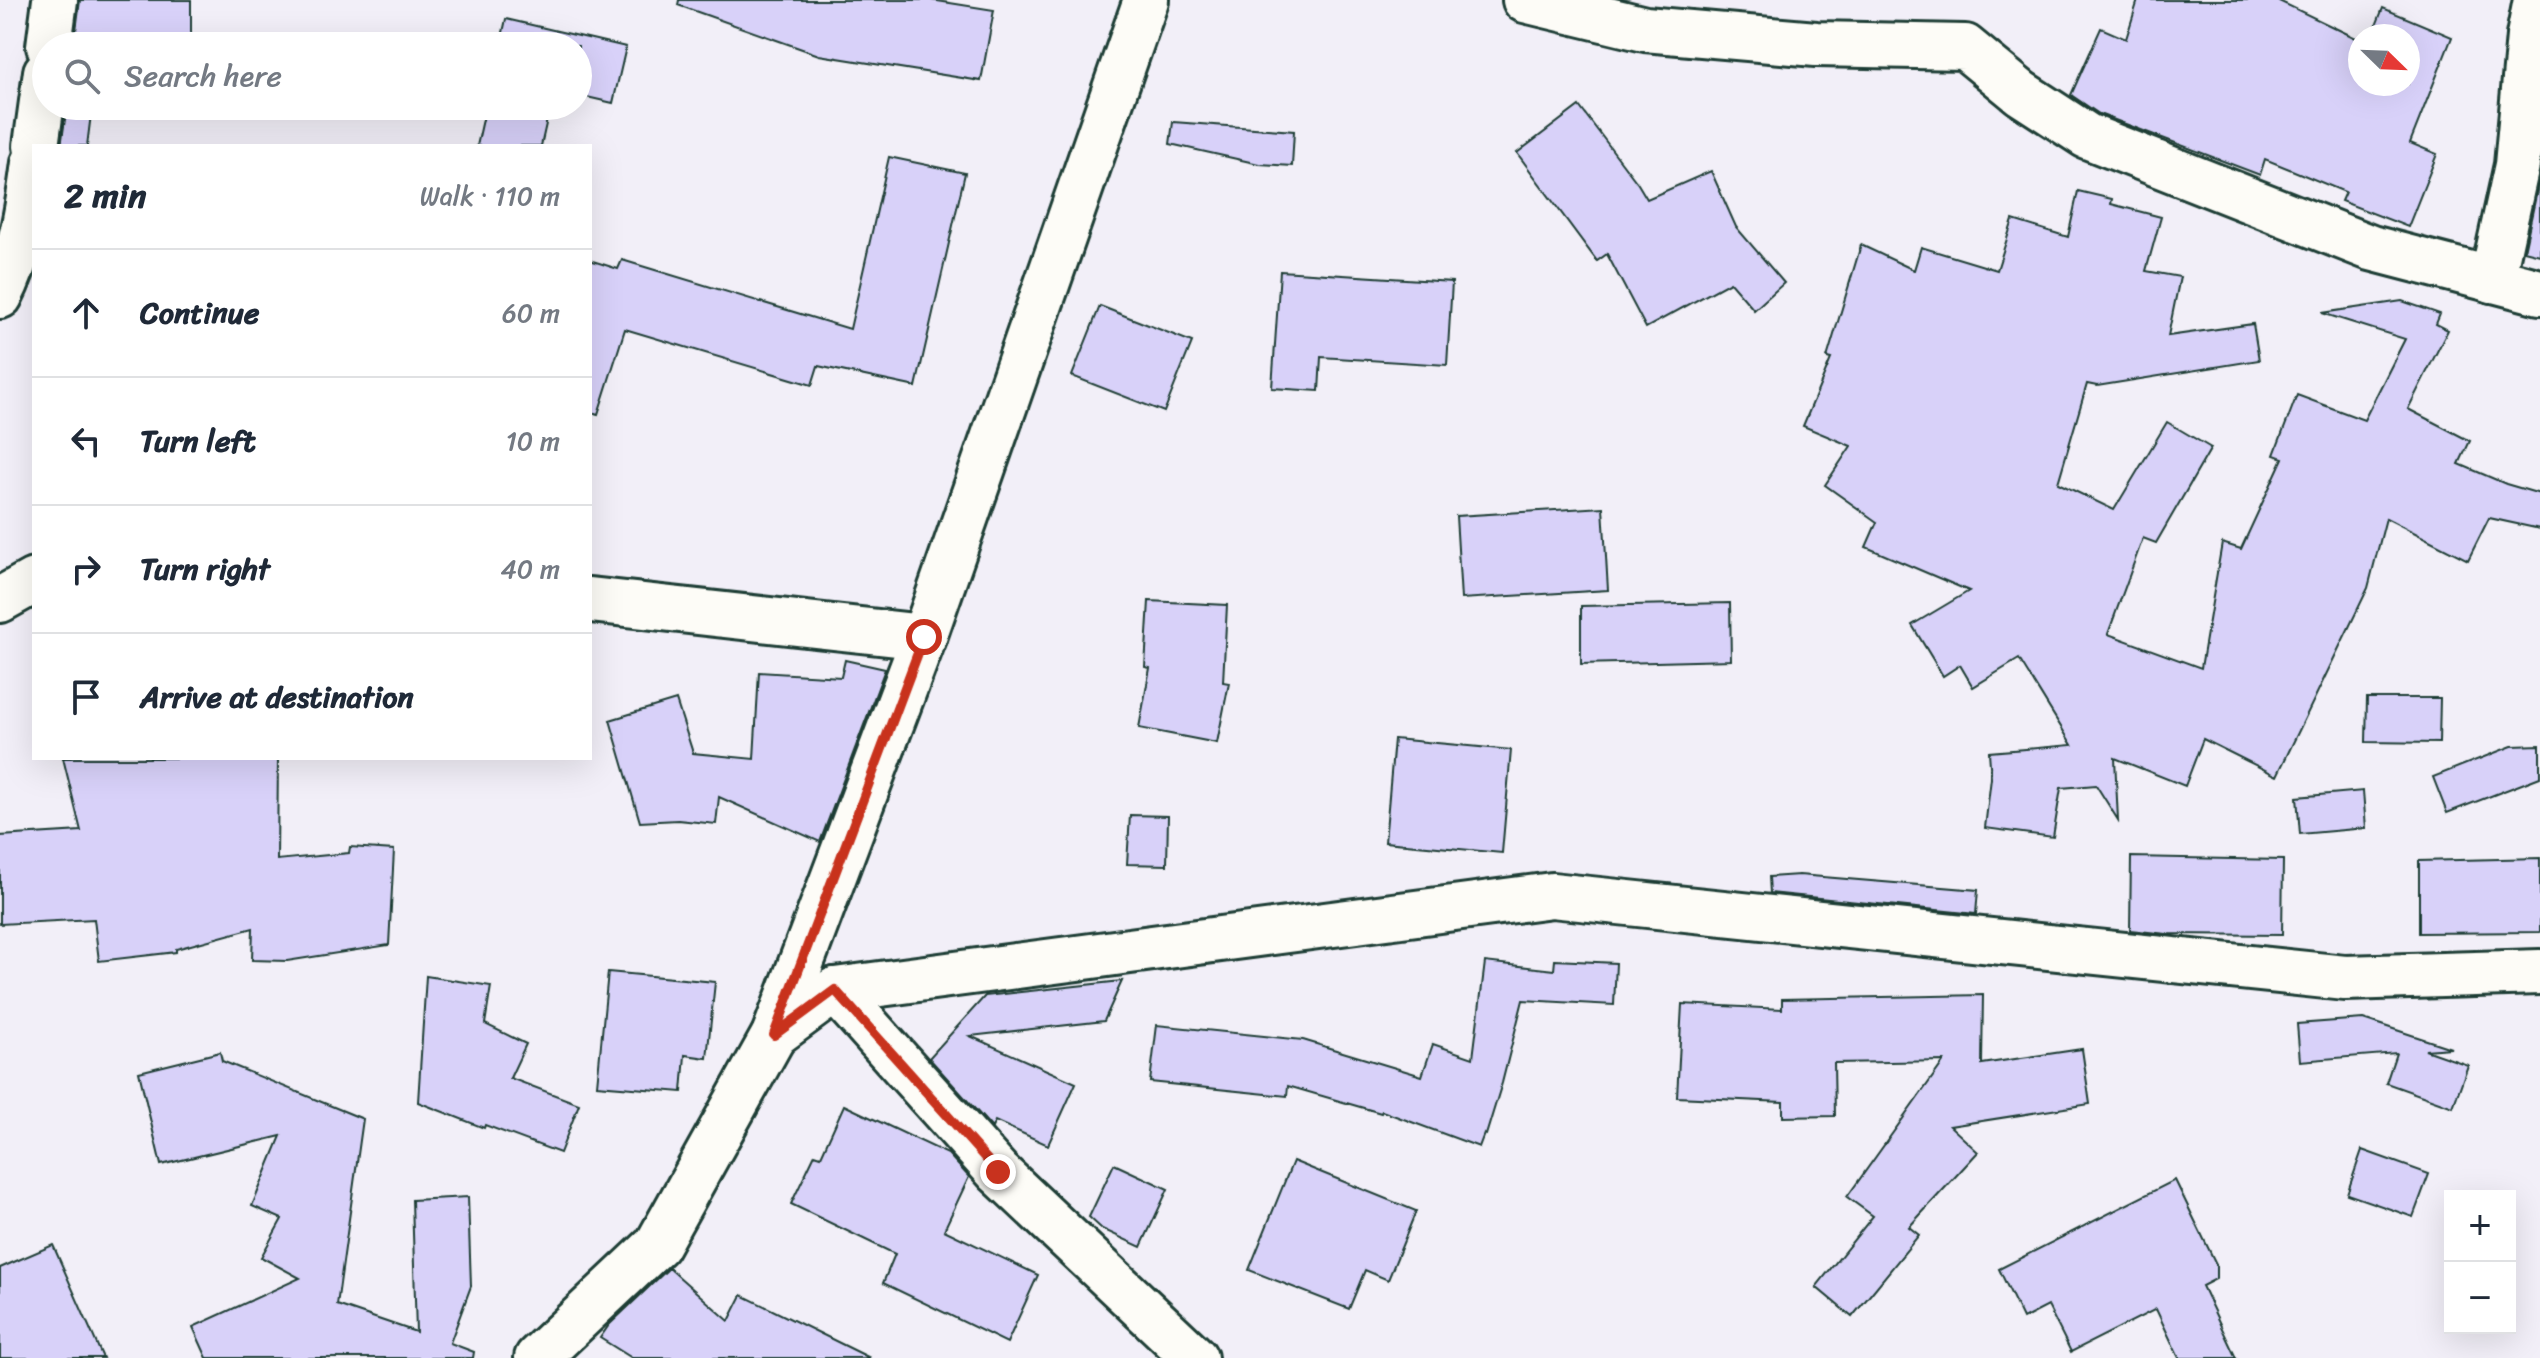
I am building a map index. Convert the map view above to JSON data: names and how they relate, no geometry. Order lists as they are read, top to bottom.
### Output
{
  "north": "bottom right",
  "page": {
    "search": "Search here",
    "heading": ["2 min", "Walk · 110 m"],
    "list": [
      ["Continue", "60 m"],
      ["Turn left", "10 m"],
      ["Turn right", "40 m"],
      "Arrive at destination"
    ],
    "map_buttons": ["+", "−"]
  }
}
